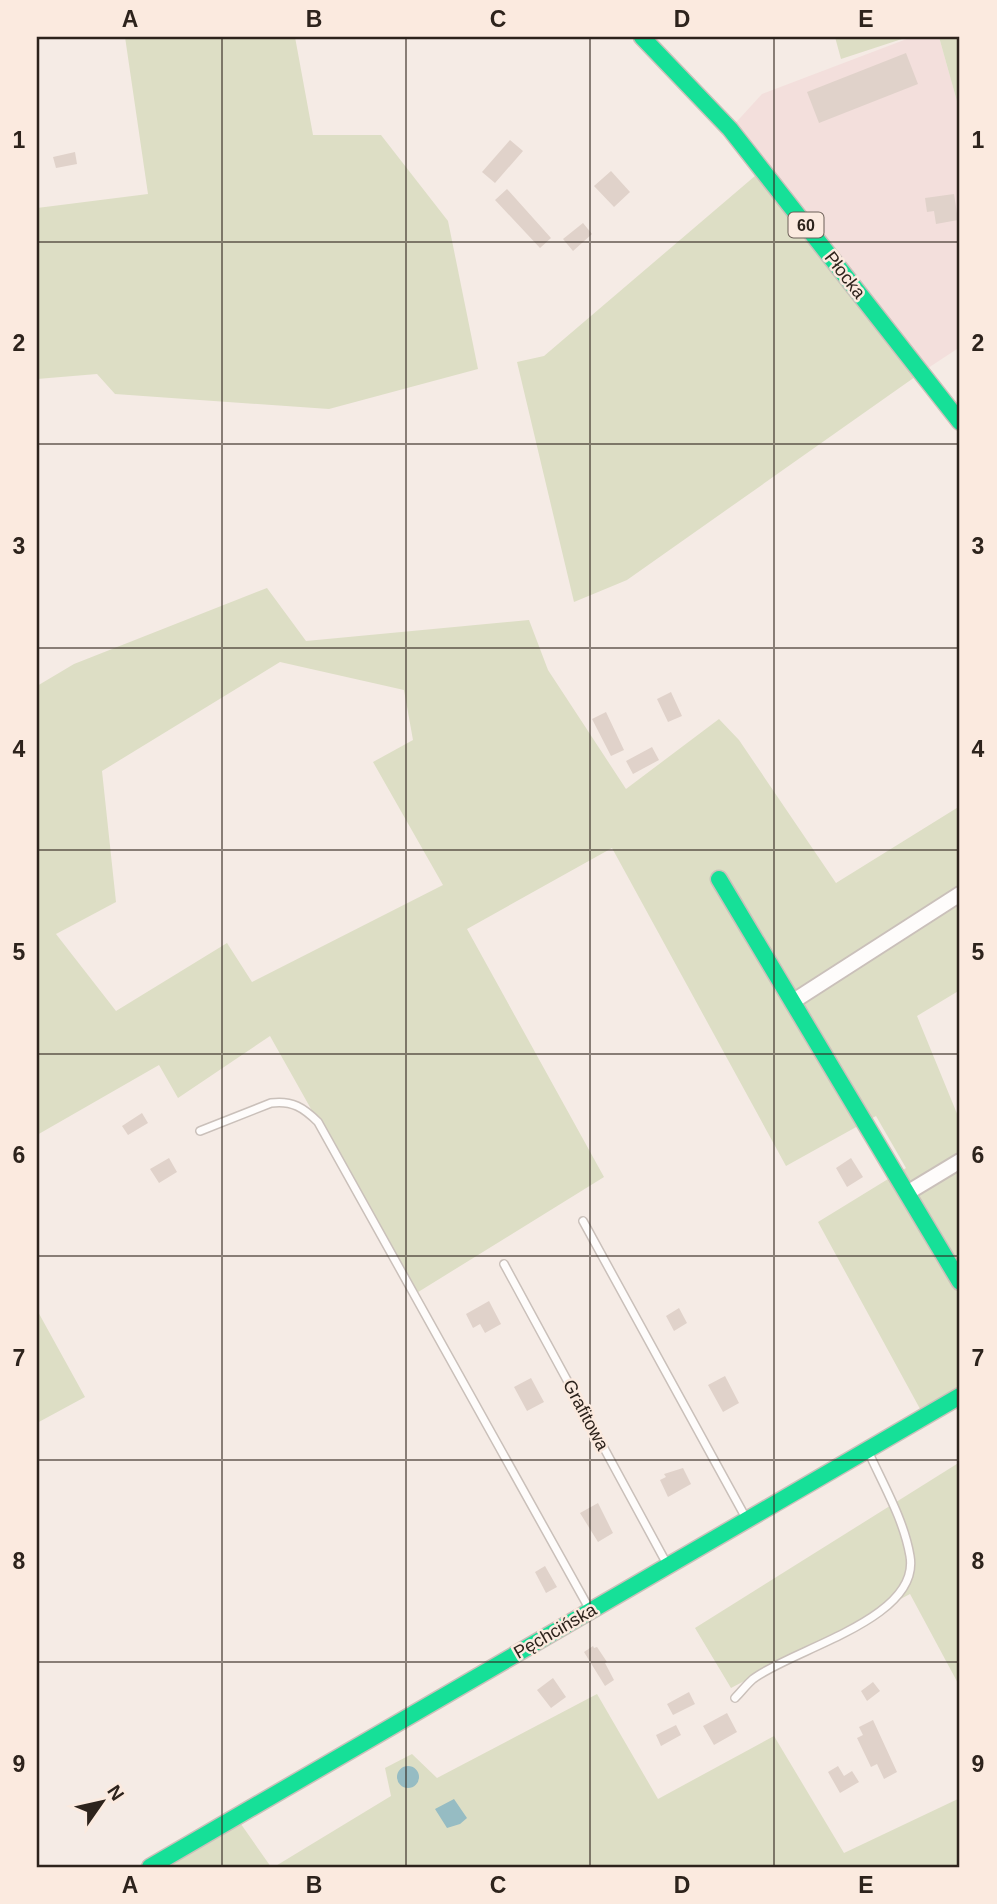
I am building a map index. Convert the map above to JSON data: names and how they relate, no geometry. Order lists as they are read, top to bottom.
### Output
{
  "streets": {
    "street": ["60", "Płocka", "Pęchcińska"],
    "lane": ["Grafitowa"]
  },
  "crossings": [
    ["Grafitowa", "Pęchcińska"]
  ],
  "north": "top right",
  "grid": {
    "columns": [
      "A",
      "B",
      "C",
      "D",
      "E"
    ],
    "rows": [
      "1",
      "2",
      "3",
      "4",
      "5",
      "6",
      "7",
      "8",
      "9"
    ]
  }
}
